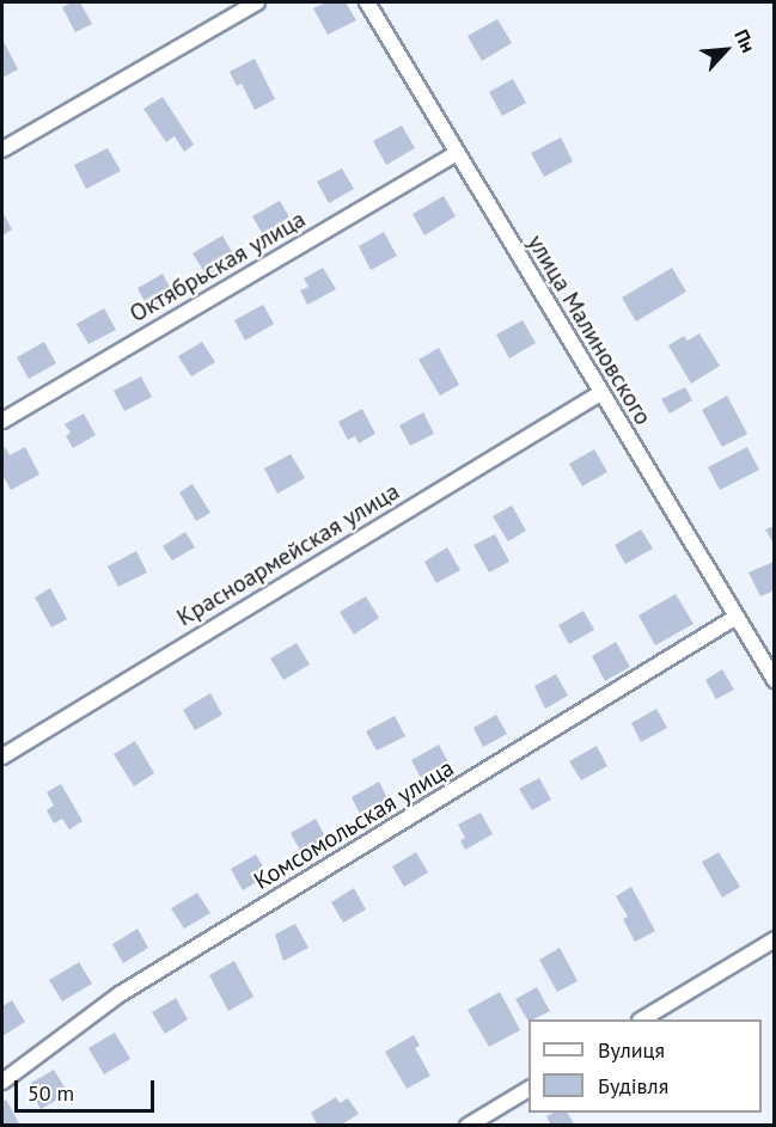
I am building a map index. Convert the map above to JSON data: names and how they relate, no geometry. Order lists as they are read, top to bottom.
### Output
{
  "streets": {
    "street": [
      "Октябрьская улица",
      "улица Малиновского",
      "Красноармейская улица",
      "Комсомольская улица"
    ]
  },
  "crossings": [
    ["Октябрьская улица", "улица Малиновского"],
    ["улица Малиновского", "Красноармейская улица"],
    ["улица Малиновского", "Комсомольская улица"]
  ],
  "legend": ["Вулиця", "Будівля"],
  "scale_bar": "50 m",
  "north": "top right"
}
